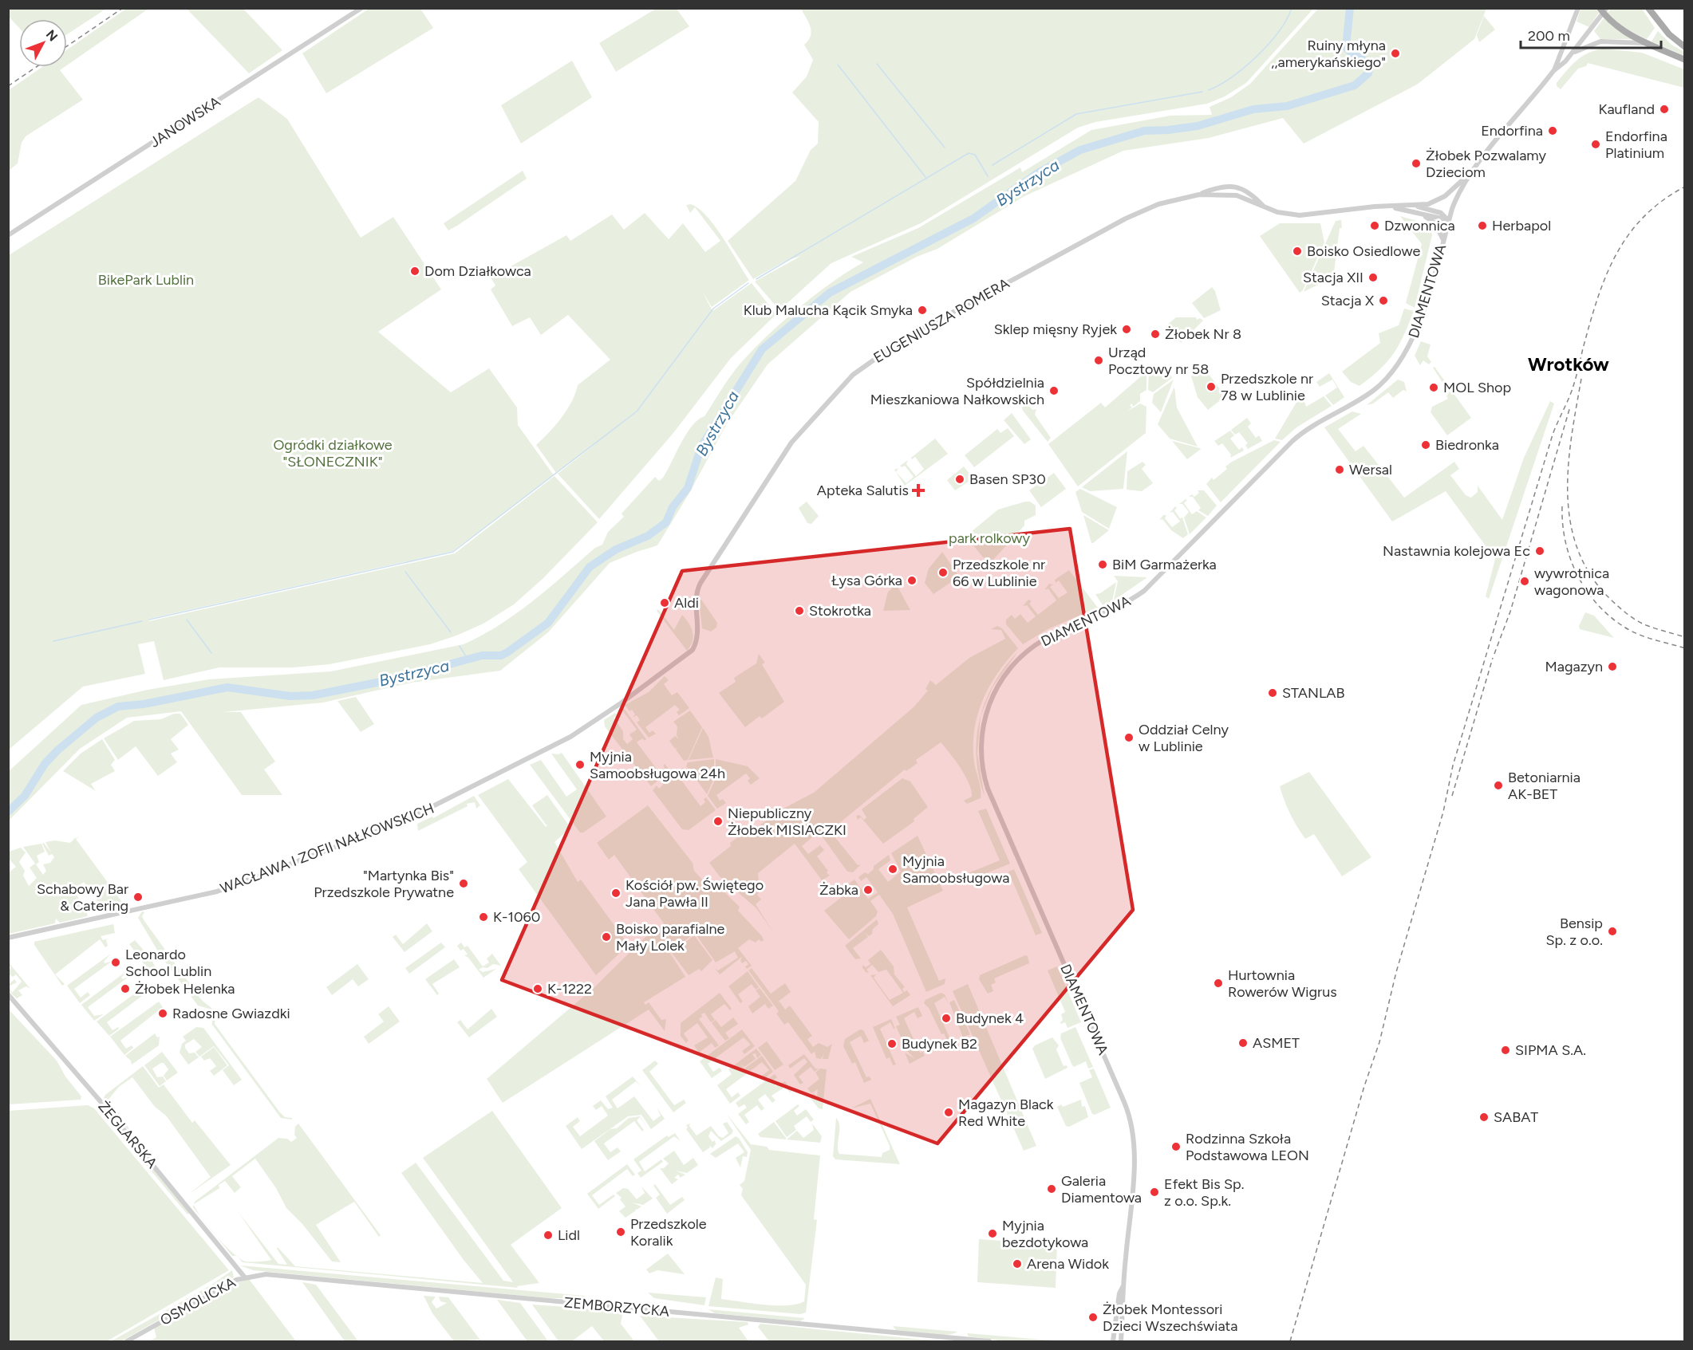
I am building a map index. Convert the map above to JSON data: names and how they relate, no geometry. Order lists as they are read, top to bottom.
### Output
{
  "streets": {
    "street": [
      "JANOWSKA",
      "DIAMENTOWA",
      "EUGENIUSZA ROMERA",
      "WACŁAWA I ZOFII NAŁKOWSKICH",
      "ŻEGLARSKA",
      "OSMOLICKA",
      "ZEMBORZYCKA"
    ]
  },
  "crossings": [
    ["DIAMENTOWA", "EUGENIUSZA ROMERA"],
    ["EUGENIUSZA ROMERA", "WACŁAWA I ZOFII NAŁKOWSKICH"],
    ["ŻEGLARSKA", "OSMOLICKA"],
    ["ŻEGLARSKA", "ZEMBORZYCKA"],
    ["OSMOLICKA", "ZEMBORZYCKA"]
  ],
  "districts": ["Wrotków"],
  "water": ["Bystrzyca"],
  "parks": ["BikePark Lublin", "Ogródki działkowe \"SŁONECZNIK\"", "park rolkowy"],
  "places": {
    "other": [
      "Ruiny młyna ,,amerykańskiego\"",
      "Kaufland",
      "Endorfina",
      "Endorfina Platinium",
      "Żłobek Pozwalamy Dzieciom",
      "Dzwonnica",
      "Herbapol",
      "Boisko Osiedlowe",
      "Dom Działkowca",
      "Stacja XII",
      "Stacja X",
      "Klub Malucha Kącik Smyka",
      "Sklep mięsny Ryjek",
      "Żłobek Nr 8",
      "Urząd Pocztowy nr 58",
      "Przedszkole nr 78 w Lublinie",
      "MOL Shop",
      "Spółdzielnia Mieszkaniowa Nałkowskich",
      "Biedronka",
      "Wersal",
      "Basen SP30",
      "Nastawnia kolejowa Ec",
      "BiM Garmażerka",
      "Przedszkole nr 66 w Lublinie",
      "Łysa Górka",
      "wywrotnica wagonowa",
      "Aldi",
      "Stokrotka",
      "Magazyn",
      "STANLAB",
      "Oddział Celny w Lublinie",
      "Myjnia Samoobsługowa 24h",
      "Betoniarnia AK-BET",
      "Niepubliczny Żłobek MISIACZKI",
      "Myjnia Samoobsługowa",
      "\"Martynka Bis\" Przedszkole Prywatne",
      "Żabka",
      "Kościół pw. Świętego Jana Pawła II",
      "Schabowy Bar & Catering",
      "K-1060",
      "Bensip Sp. z o.o.",
      "Boisko parafialne Mały Lolek",
      "Leonardo School Lublin",
      "Hurtownia Rowerów Wigrus",
      "Żłobek Helenka",
      "K-1222",
      "Radosne Gwiazdki",
      "Budynek 4",
      "ASMET",
      "Budynek B2",
      "SIPMA S.A.",
      "Magazyn Black Red White",
      "SABAT",
      "Rodzinna Szkoła Podstawowa LEON",
      "Galeria Diamentowa",
      "Efekt Bis Sp. z o.o. Sp.k.",
      "Przedszkole Koralik",
      "Myjnia bezdotykowa",
      "Lidl",
      "Arena Widok",
      "Żłobek Montessori Dzieci Wszechświata"
    ],
    "health": ["Apteka Salutis"]
  },
  "scale_bar": "200 m",
  "north": "top right"
}
